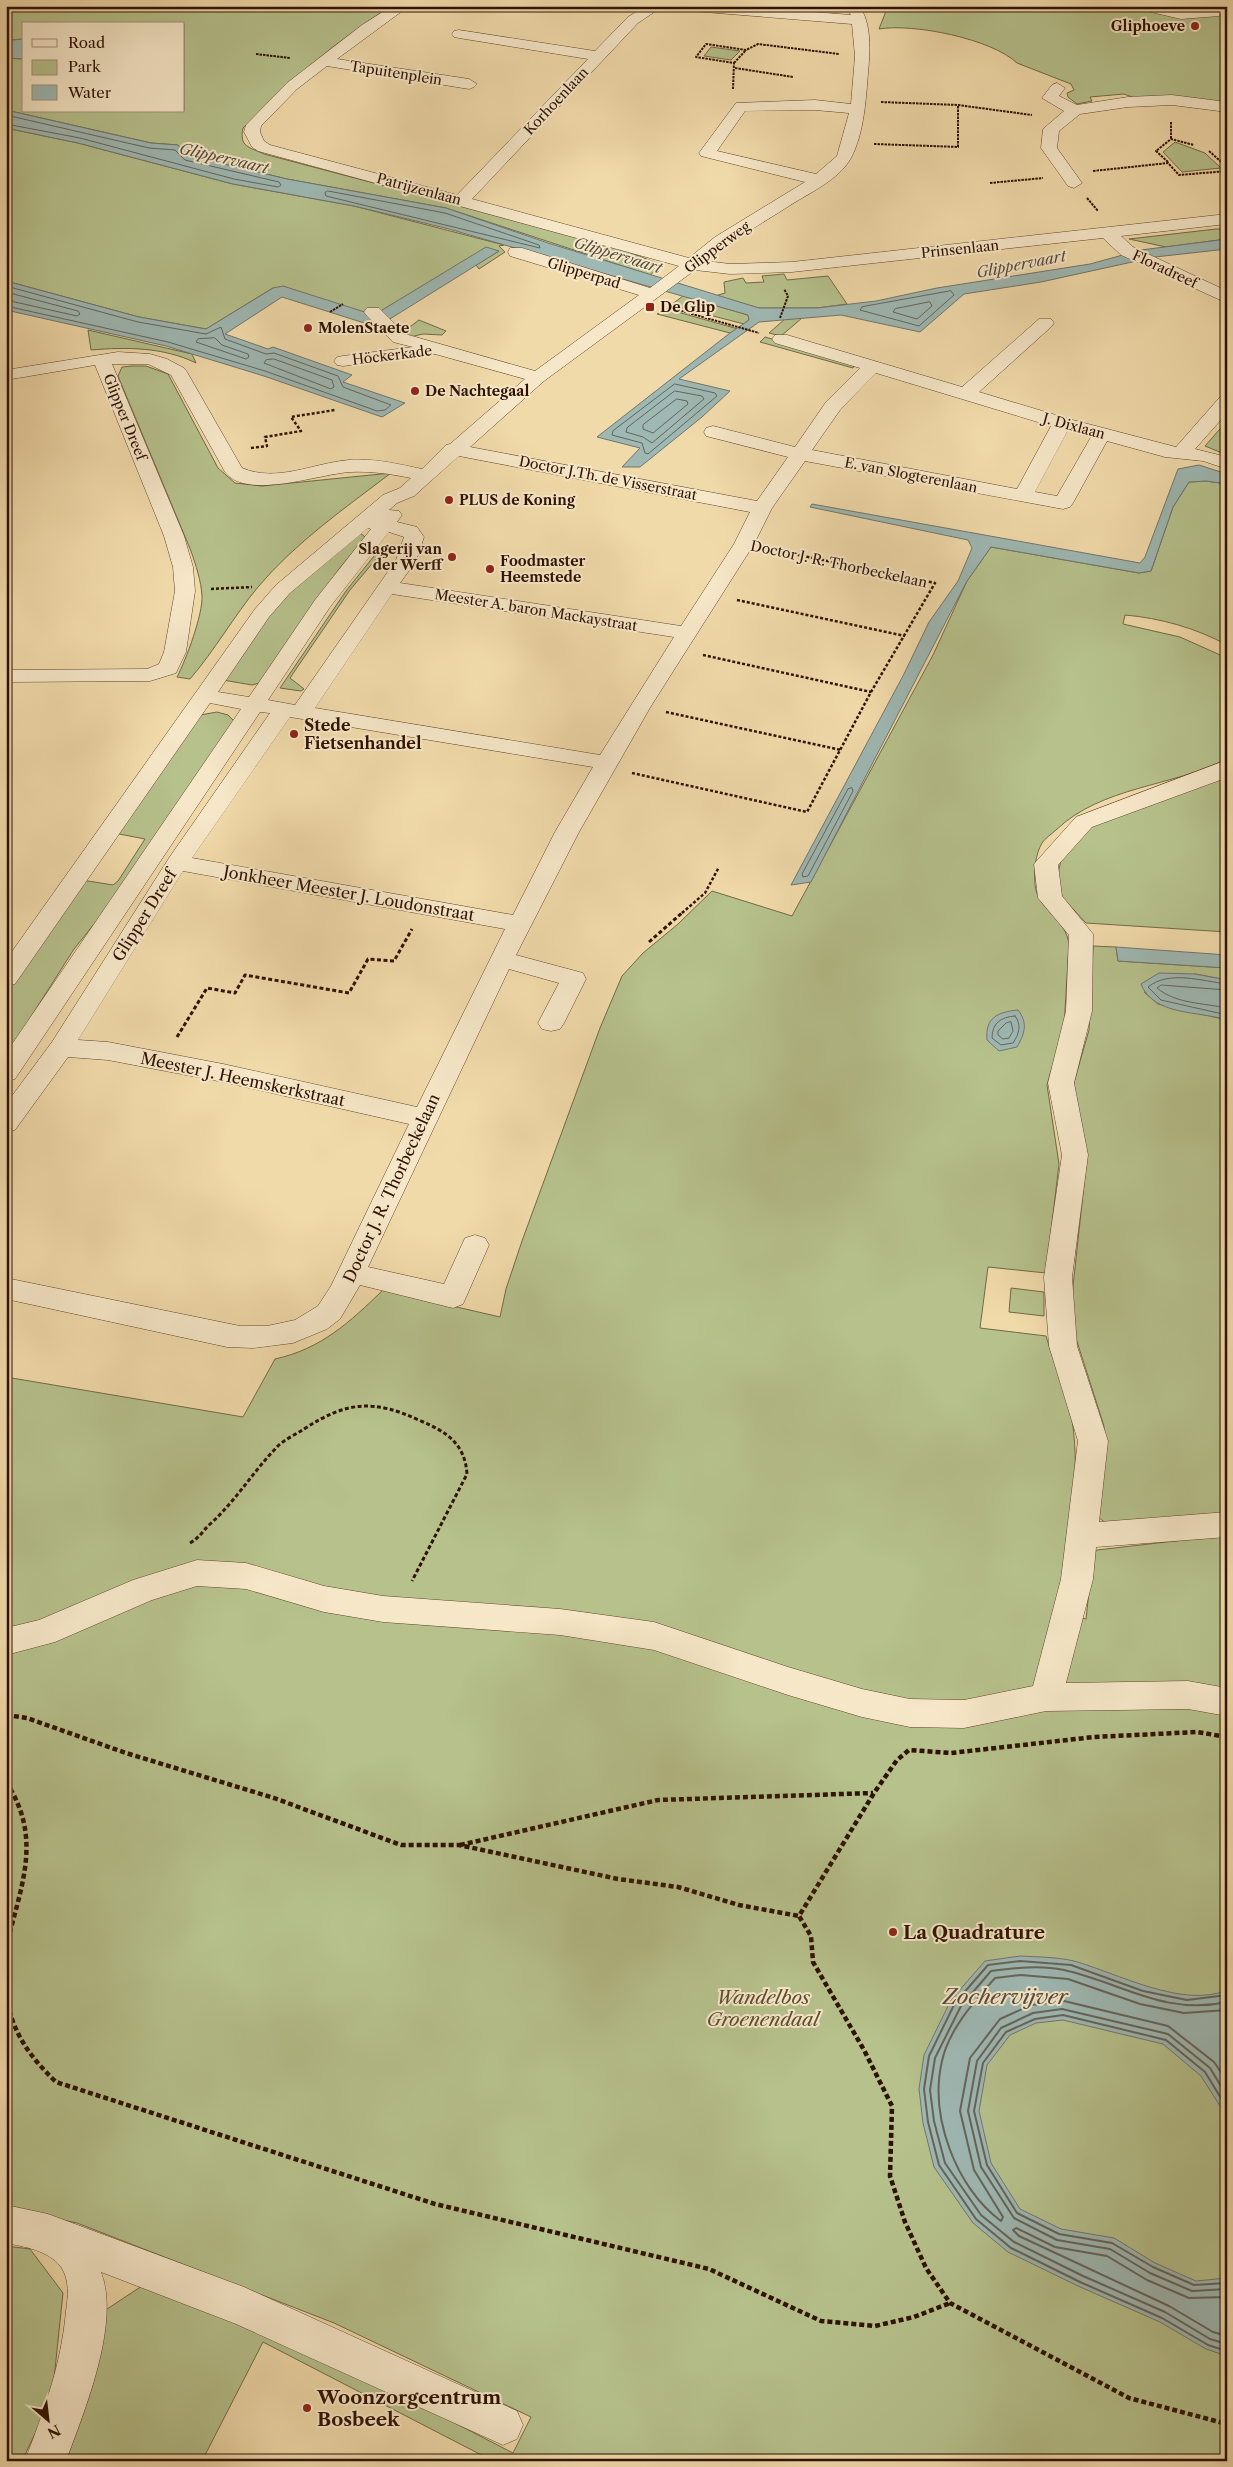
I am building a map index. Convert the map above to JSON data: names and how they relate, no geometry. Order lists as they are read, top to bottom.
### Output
{
  "streets": {
    "street": [
      "Tapuitenplein",
      "Korhoenlaan",
      "Patrijzenlaan",
      "Glipperweg",
      "Prinsenlaan",
      "Floradreef",
      "Glipperpad",
      "Höckerkade",
      "Glipper Dreef",
      "J. Dixlaan",
      "E. van Slogterenlaan",
      "Doctor J.Th. de Visserstraat",
      "Doctor J. R. Thorbeckelaan",
      "Meester A. baron Mackaystraat",
      "Jonkheer Meester J. Loudonstraat",
      "Meester J. Heemskerkstraat"
    ]
  },
  "crossings": [
    ["Tapuitenplein", "Patrijzenlaan"],
    ["Korhoenlaan", "Patrijzenlaan"],
    ["Patrijzenlaan", "Glipperweg"],
    ["Patrijzenlaan", "Prinsenlaan"],
    ["Glipperweg", "Prinsenlaan"],
    ["Glipperweg", "Glipperpad"],
    ["Glipperweg", "Höckerkade"],
    ["Glipperweg", "Glipper Dreef"],
    ["Glipperweg", "Doctor J.Th. de Visserstraat"],
    ["Prinsenlaan", "Floradreef"],
    ["Glipper Dreef", "Doctor J.Th. de Visserstraat"],
    ["Glipper Dreef", "Meester A. baron Mackaystraat"],
    ["Glipper Dreef", "Jonkheer Meester J. Loudonstraat"],
    ["Glipper Dreef", "Meester J. Heemskerkstraat"],
    ["J. Dixlaan", "E. van Slogterenlaan"],
    ["Doctor J.Th. de Visserstraat", "Doctor J. R. Thorbeckelaan"],
    ["Doctor J. R. Thorbeckelaan", "Meester A. baron Mackaystraat"],
    ["Doctor J. R. Thorbeckelaan", "Jonkheer Meester J. Loudonstraat"],
    ["Doctor J. R. Thorbeckelaan", "Meester J. Heemskerkstraat"]
  ],
  "water": ["Glippervaart", "Zochervijver"],
  "parks": ["Wandelbos Groenendaal"],
  "places": {
    "other": [
      "Gliphoeve",
      "MolenStaete",
      "De Nachtegaal",
      "PLUS de Koning",
      "Slagerij van der Werff",
      "Foodmaster Heemstede",
      "Stede Fietsenhandel",
      "La Quadrature",
      "Woonzorgcentrum Bosbeek"
    ],
    "transit": ["De Glip"]
  },
  "legend": ["Road", "Park", "Water"],
  "north": "bottom right"
}
